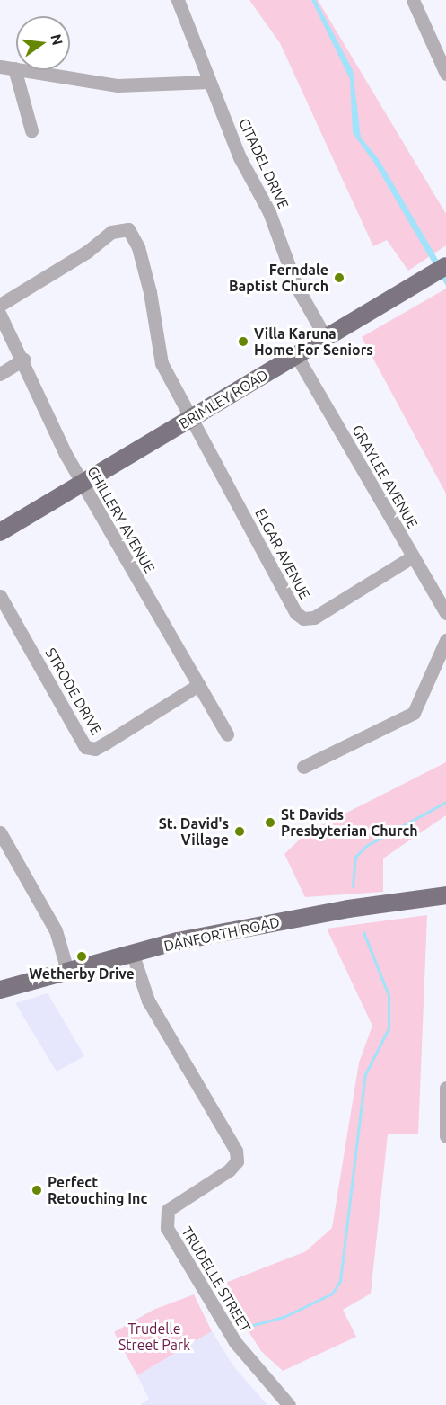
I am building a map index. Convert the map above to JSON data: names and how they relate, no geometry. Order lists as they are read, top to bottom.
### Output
{
  "streets": {
    "main road": ["BRIMLEY ROAD", "DANFORTH ROAD"],
    "street": [
      "CITADEL DRIVE",
      "GRAYLEE AVENUE",
      "CHILLERY AVENUE",
      "ELGAR AVENUE",
      "STRODE DRIVE",
      "TRUDELLE STREET"
    ]
  },
  "crossings": [
    ["CITADEL DRIVE", "BRIMLEY ROAD"],
    ["BRIMLEY ROAD", "GRAYLEE AVENUE"],
    ["BRIMLEY ROAD", "CHILLERY AVENUE"],
    ["BRIMLEY ROAD", "ELGAR AVENUE"],
    ["GRAYLEE AVENUE", "ELGAR AVENUE"],
    ["CHILLERY AVENUE", "STRODE DRIVE"],
    ["DANFORTH ROAD", "TRUDELLE STREET"]
  ],
  "parks": ["Trudelle Street Park"],
  "places": [
    "Ferndale Baptist Church",
    "Villa Karuna Home For Seniors",
    "St Davids Presbyterian Church",
    "St. David's Village",
    "Wetherby Drive",
    "Perfect Retouching Inc"
  ],
  "north": "right"
}
